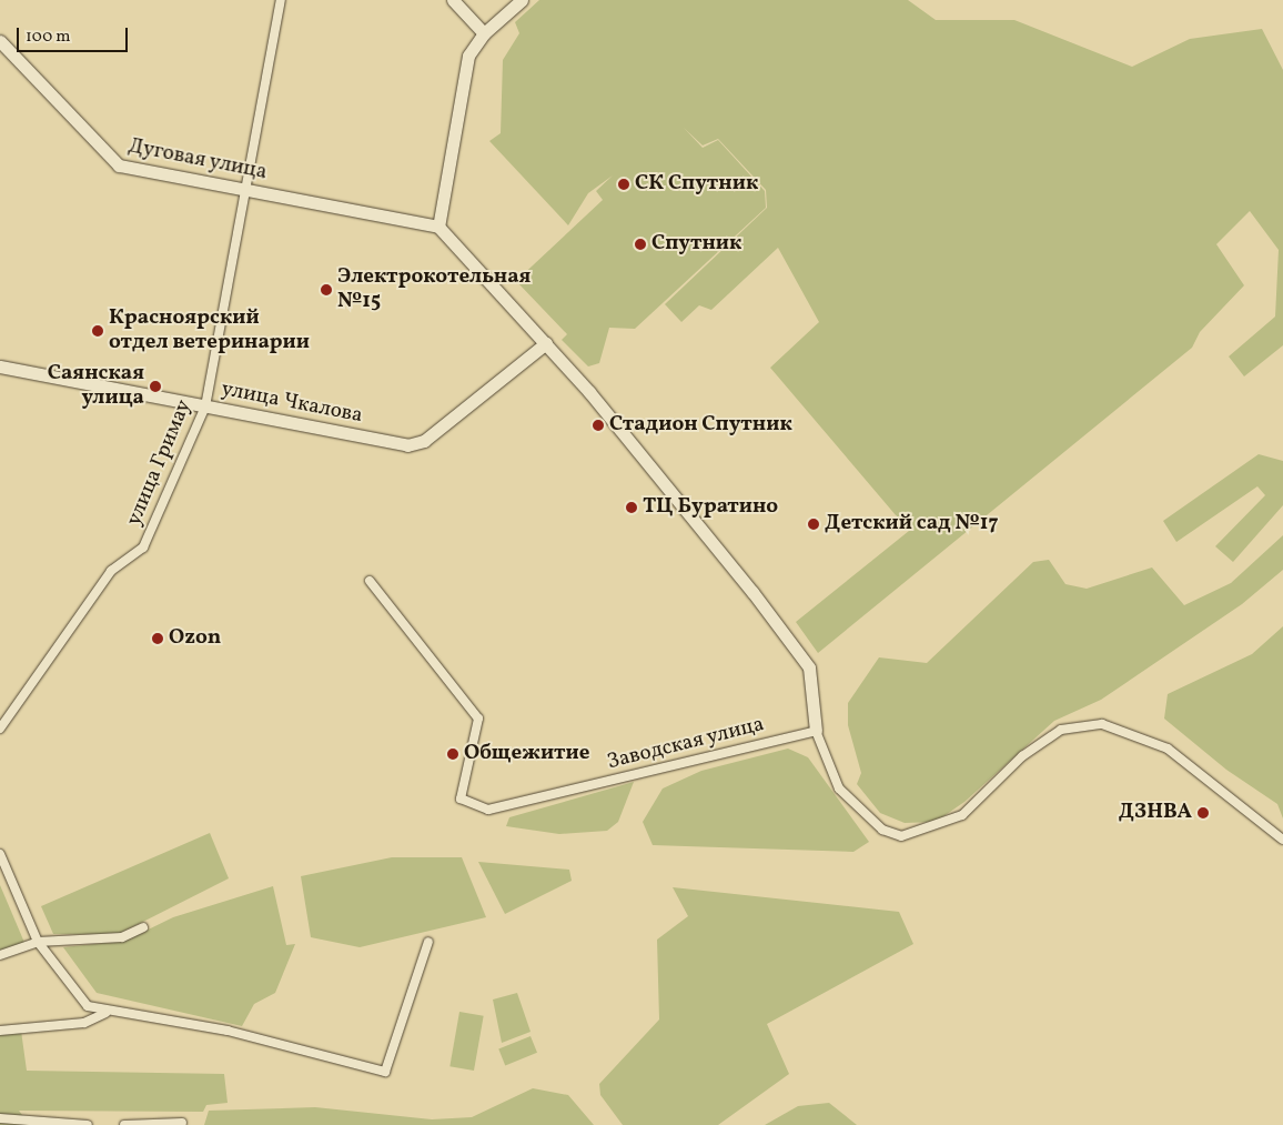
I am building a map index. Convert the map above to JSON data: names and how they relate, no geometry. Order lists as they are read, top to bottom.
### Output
{
  "streets": {
    "main road": ["Дуговая улица", "улица Чкалова"],
    "street": ["улица Гримау", "Заводская улица"]
  },
  "crossings": [
    ["Дуговая улица", "улица Гримау"],
    ["улица Чкалова", "улица Гримау"]
  ],
  "places": [
    "СК Спутник",
    "Спутник",
    "Электрокотельная №15",
    "Красноярский отдел ветеринарии",
    "Саянская улица",
    "Стадион Спутник",
    "ТЦ Буратино",
    "Детский сад №17",
    "Ozon",
    "Общежитие",
    "ДЗНВА"
  ],
  "scale_bar": "100 m"
}
